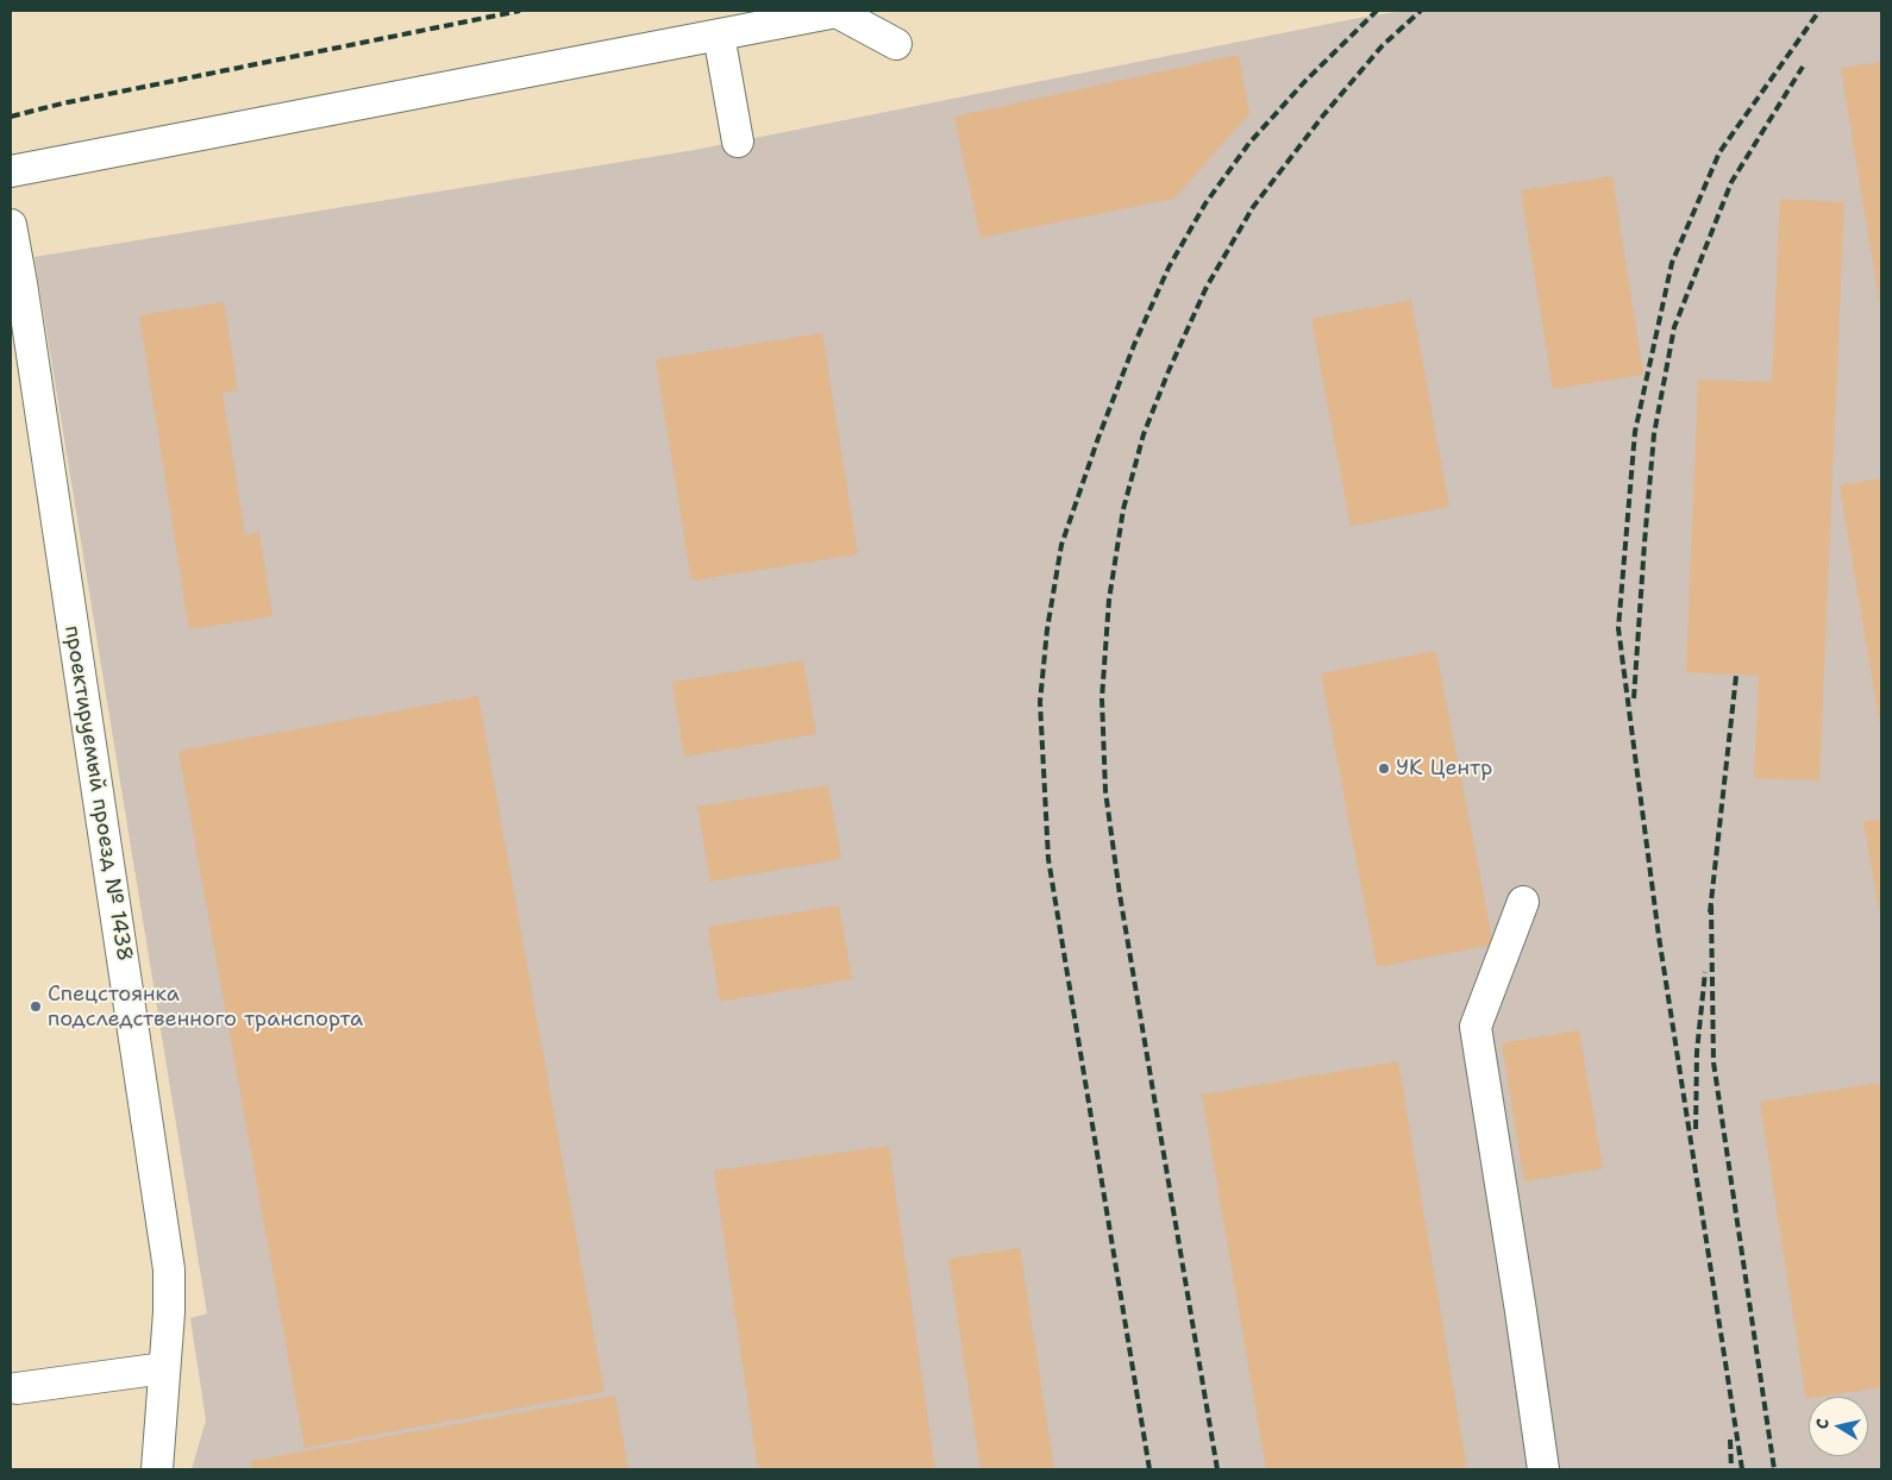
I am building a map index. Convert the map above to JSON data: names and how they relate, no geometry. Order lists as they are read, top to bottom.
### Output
{
  "streets": {
    "street": ["проектируемый проезд № 1438"]
  },
  "places": ["УК Центр", "Спецстоянка подследственного транспорта"],
  "north": "left"
}
